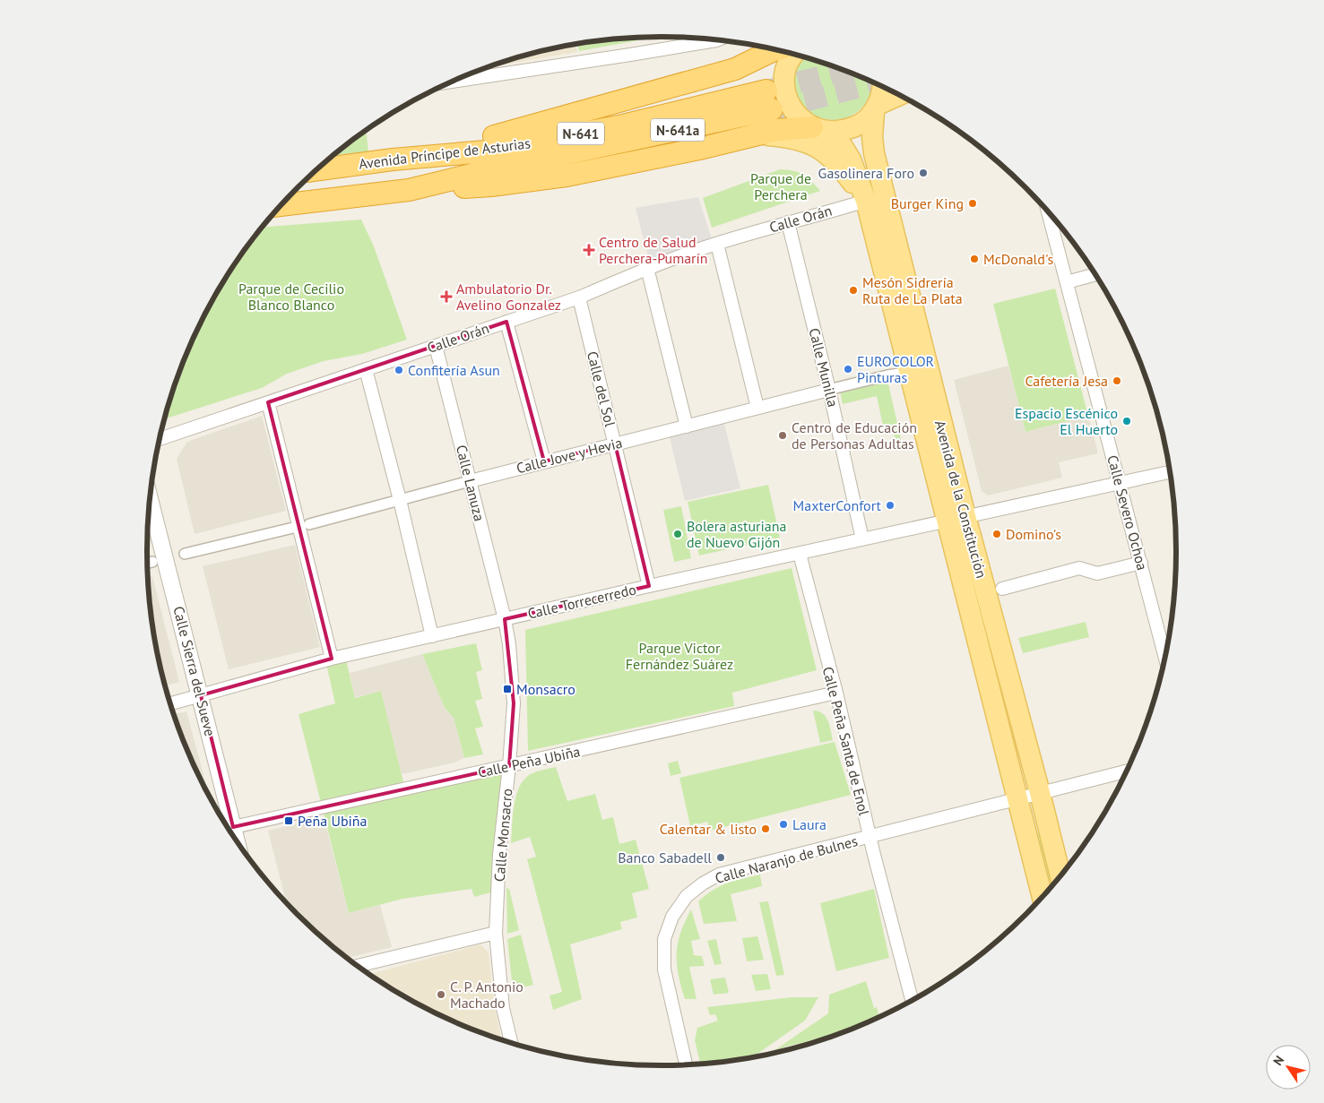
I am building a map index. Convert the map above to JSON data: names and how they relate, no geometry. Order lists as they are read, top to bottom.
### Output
{
  "streets": {
    "highway": ["N-641a", "N-641", "Avenida Príncipe de Asturias"],
    "main road": ["Avenida de la Constitución"],
    "street": [
      "Calle Orán",
      "Calle Munilla",
      "Calle del Sol",
      "Calle Jove y Hevia",
      "Calle Lanuza",
      "Calle Severo Ochoa",
      "Calle Torrecerredo",
      "Calle Sierra del Sueve",
      "Calle Peña Santa de Enol",
      "Calle Peña Ubiña",
      "Calle Monsacro",
      "Calle Naranjo de Bulnes"
    ]
  },
  "crossings": [
    ["Calle Orán", "Calle Munilla"],
    ["Calle Orán", "Calle del Sol"],
    ["Calle Orán", "Calle Lanuza"],
    ["Calle Orán", "Avenida de la Constitución"],
    ["Calle Munilla", "Calle Jove y Hevia"],
    ["Calle Munilla", "Calle Torrecerredo"],
    ["Calle del Sol", "Calle Jove y Hevia"],
    ["Calle del Sol", "Calle Torrecerredo"],
    ["Calle Jove y Hevia", "Calle Lanuza"],
    ["Calle Lanuza", "Calle Torrecerredo"],
    ["Calle Lanuza", "Calle Monsacro"],
    ["Avenida de la Constitución", "Calle Torrecerredo"],
    ["Avenida de la Constitución", "Calle Naranjo de Bulnes"],
    ["Calle Severo Ochoa", "Calle Torrecerredo"],
    ["Calle Torrecerredo", "Calle Sierra del Sueve"],
    ["Calle Torrecerredo", "Calle Peña Santa de Enol"],
    ["Calle Torrecerredo", "Calle Monsacro"],
    ["Calle Peña Santa de Enol", "Calle Peña Ubiña"],
    ["Calle Peña Santa de Enol", "Calle Naranjo de Bulnes"],
    ["Calle Peña Ubiña", "Calle Monsacro"]
  ],
  "parks": ["Parque de Perchera", "Parque de Cecilio Blanco Blanco", "Parque Victor Fernández Suárez"],
  "places": {
    "other": [
      "Gasolinera Foro",
      "Burger King",
      "McDonald's",
      "Mesón Sidrería Ruta de La Plata",
      "EUROCOLOR Pinturas",
      "Confitería Asun",
      "Cafetería Jesa",
      "Espacio Escénico El Huerto",
      "Centro de Educación de Personas Adultas",
      "MaxterConfort",
      "Bolera asturiana de Nuevo Gijón",
      "Domino's",
      "Laura",
      "Calentar & listo",
      "Banco Sabadell",
      "C. P. Antonio Machado"
    ],
    "health": ["Centro de Salud Perchera-Pumarín", "Ambulatorio Dr. Avelino Gonzalez"],
    "transit": ["Monsacro", "Peña Ubiña"]
  },
  "north": "top left"
}
